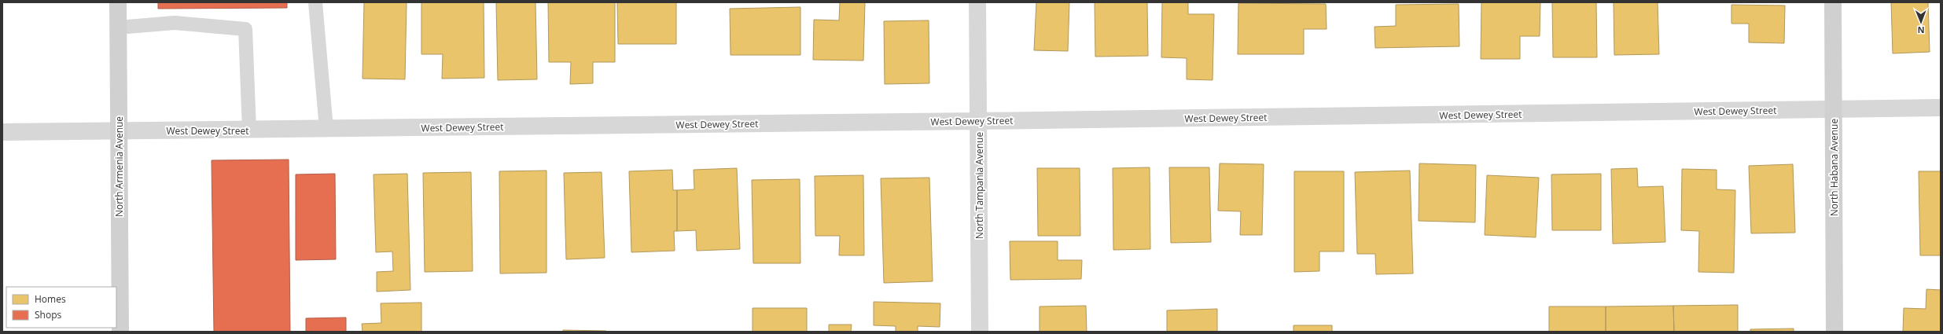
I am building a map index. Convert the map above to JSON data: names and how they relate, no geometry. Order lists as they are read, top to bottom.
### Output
{
  "streets": {
    "main road": ["North Armenia Avenue", "North Habana Avenue"],
    "street": ["West Dewey Street", "North Tampania Avenue"]
  },
  "crossings": [
    ["West Dewey Street", "North Armenia Avenue"],
    ["West Dewey Street", "North Habana Avenue"],
    ["West Dewey Street", "North Tampania Avenue"]
  ],
  "legend": ["Homes", "Shops"],
  "north": "bottom"
}
